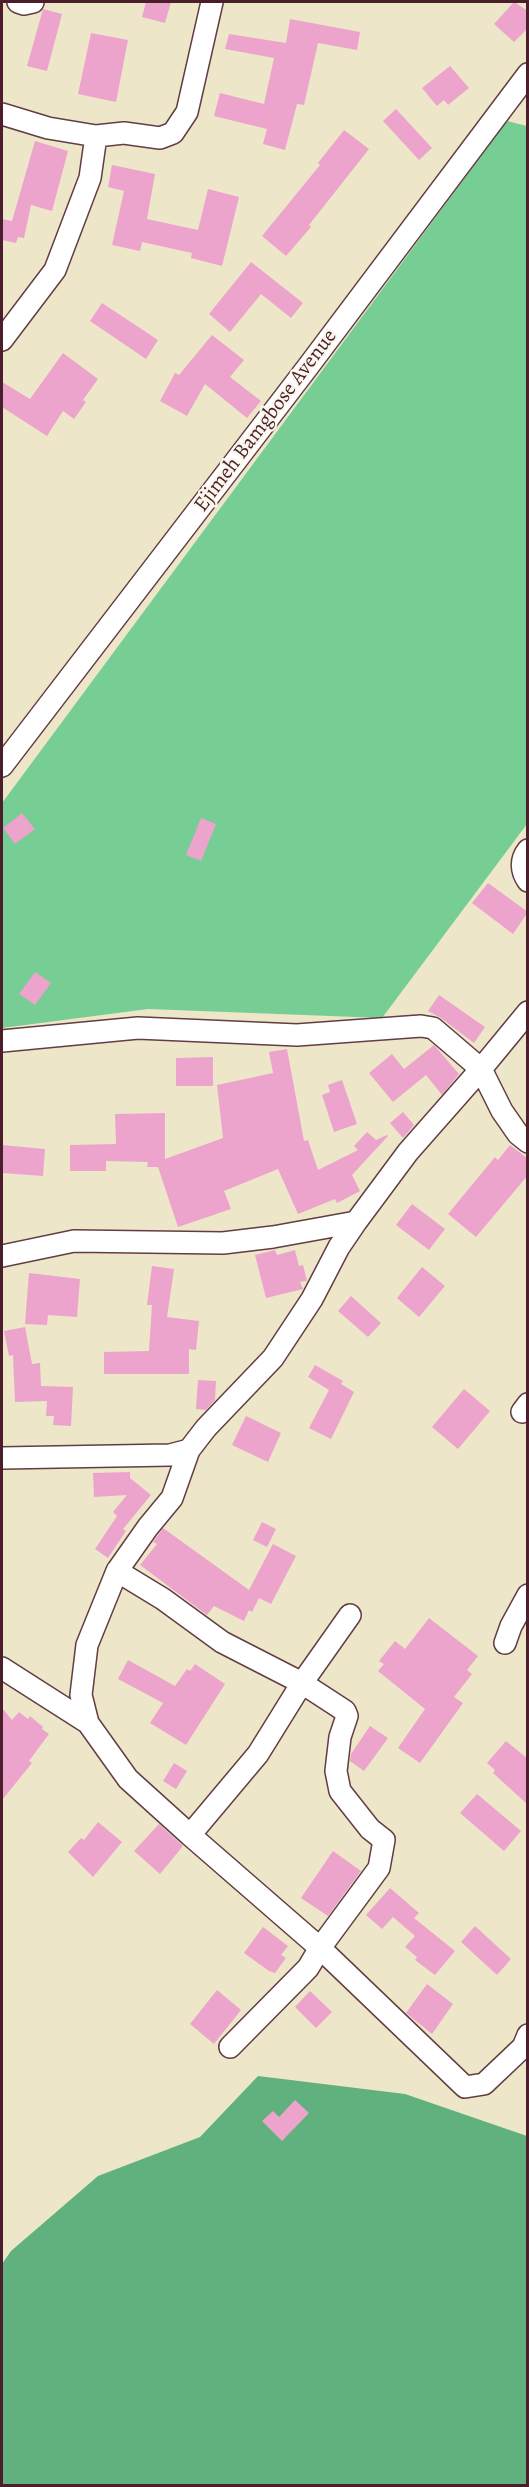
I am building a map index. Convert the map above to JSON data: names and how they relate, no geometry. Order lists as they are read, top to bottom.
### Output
{
  "streets": {
    "street": ["Ejimeh Bamgbose Avenue"]
  }
}
